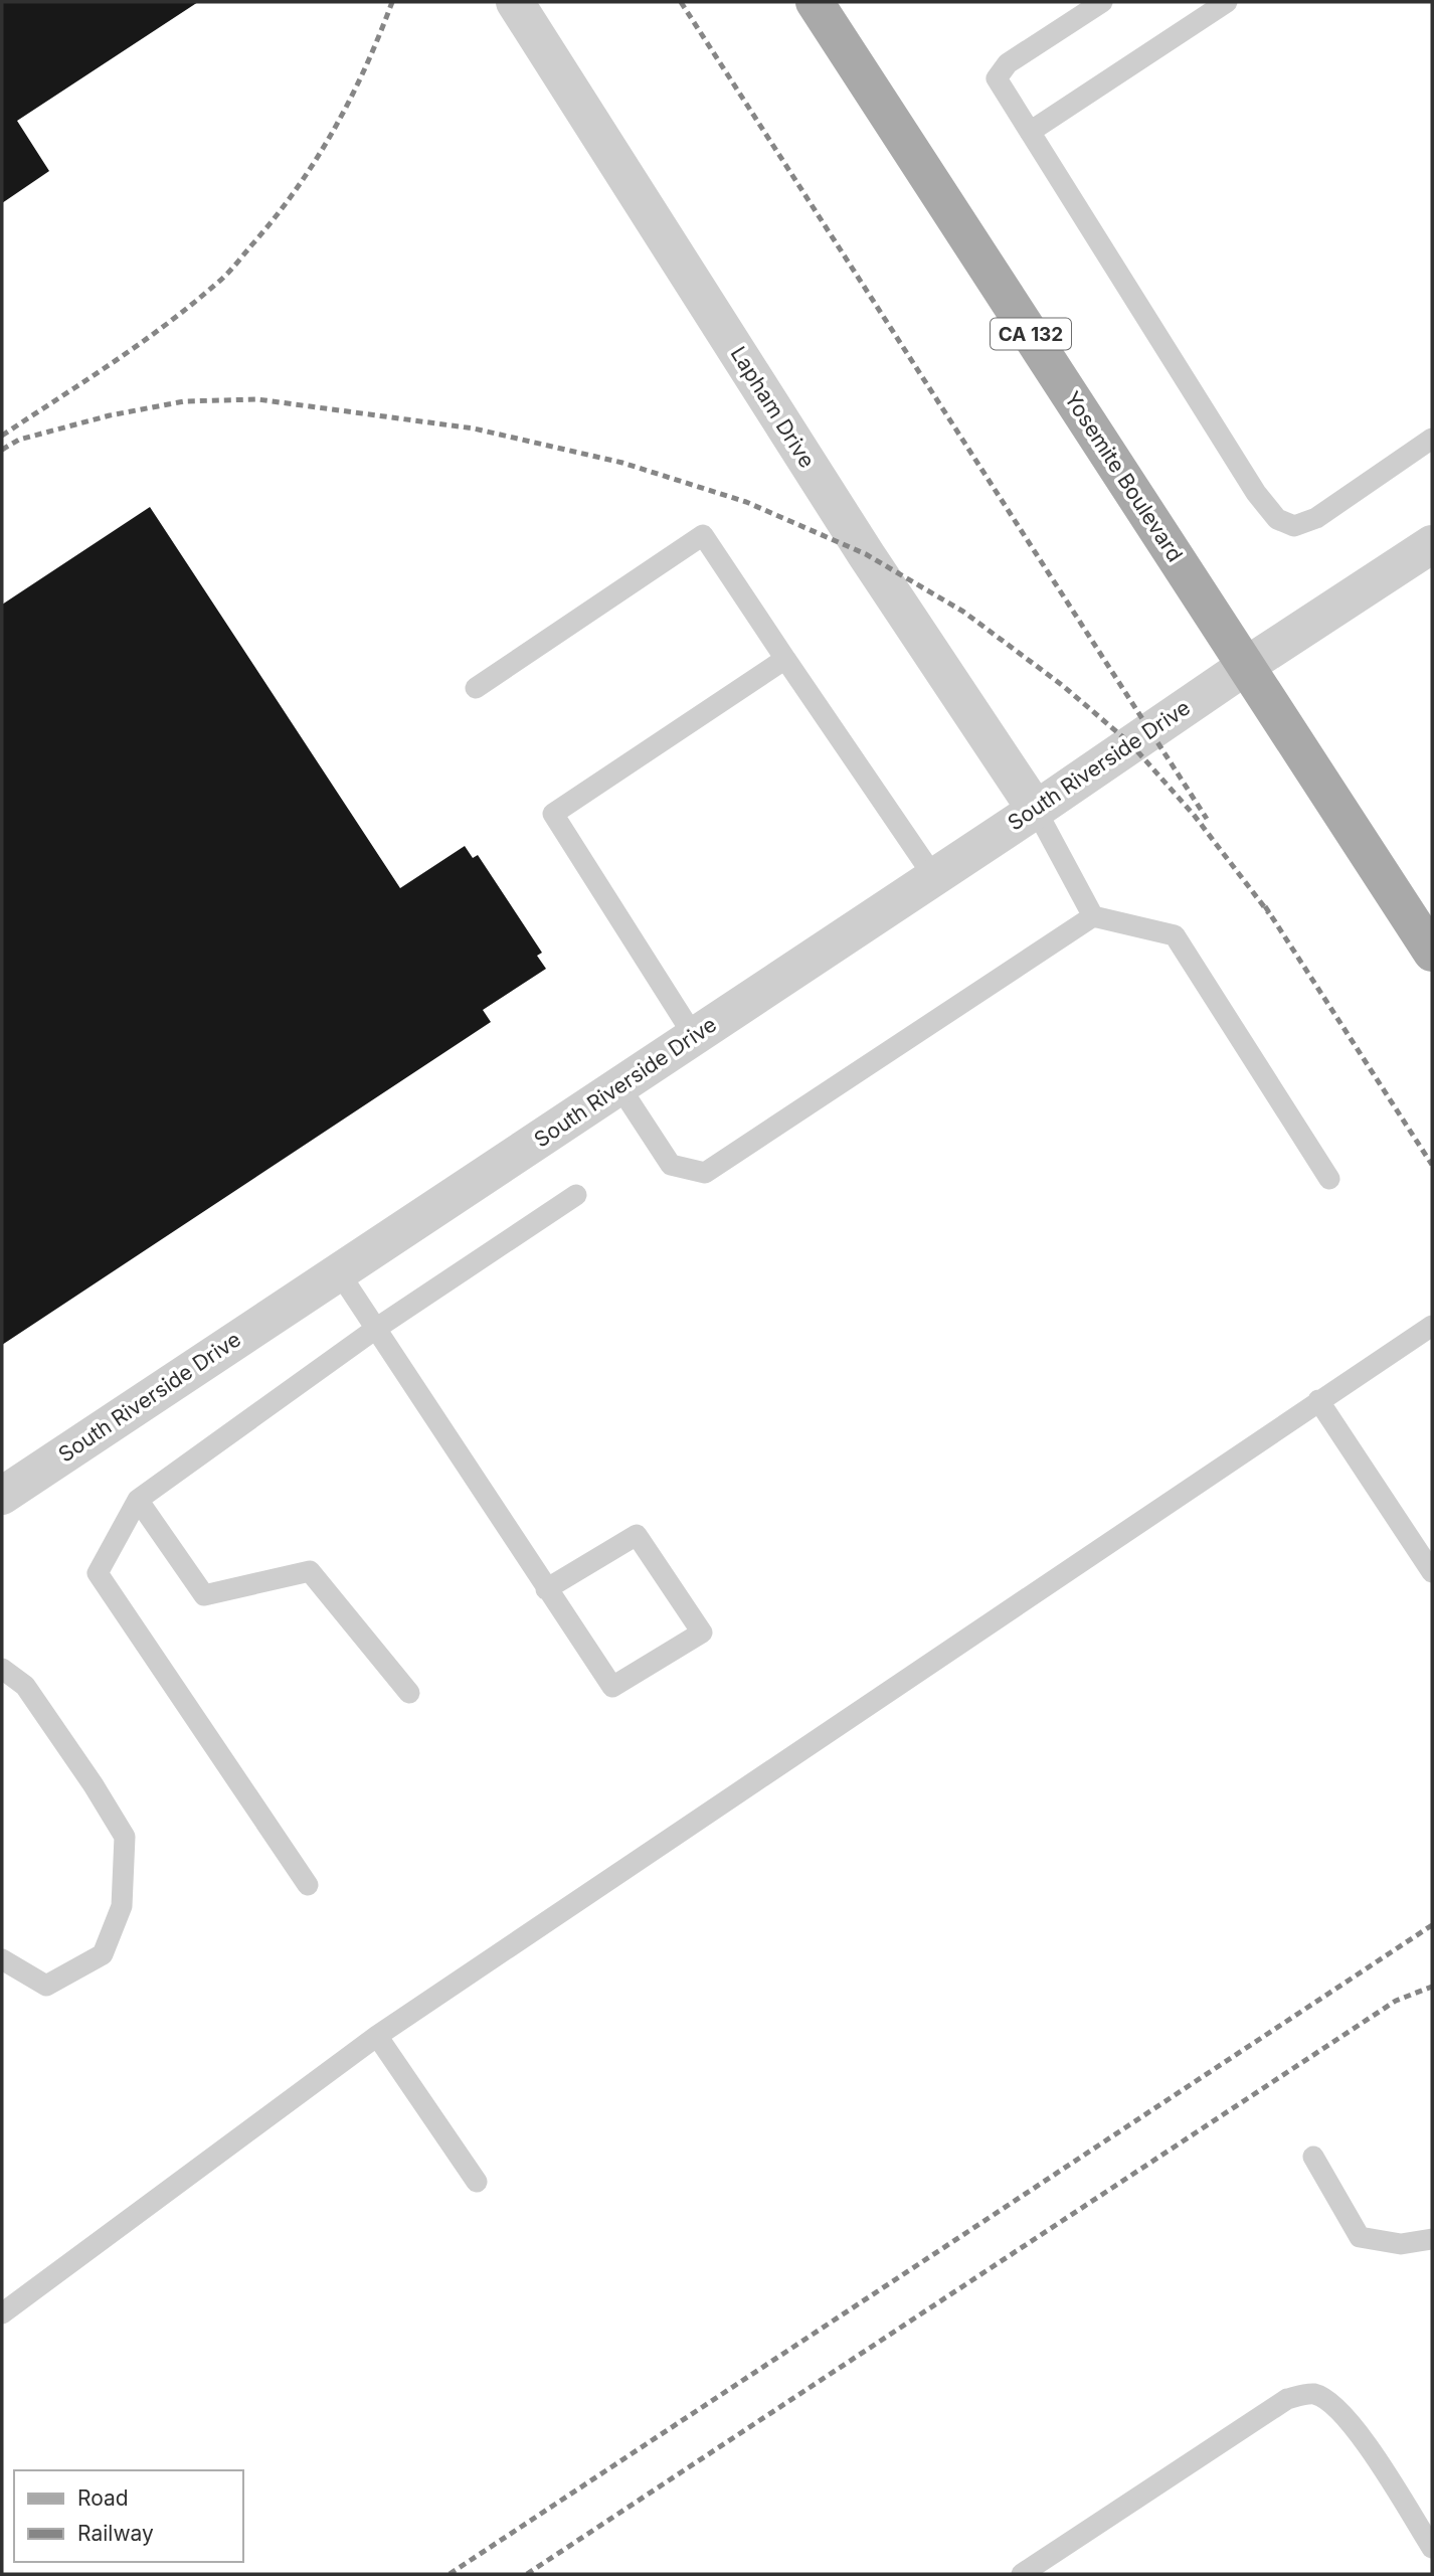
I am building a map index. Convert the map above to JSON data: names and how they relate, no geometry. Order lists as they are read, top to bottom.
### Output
{
  "streets": {
    "main road": ["CA 132", "Yosemite Boulevard"],
    "street": ["Lapham Drive", "South Riverside Drive"]
  },
  "crossings": [
    ["Lapham Drive", "South Riverside Drive"],
    ["Yosemite Boulevard", "South Riverside Drive"]
  ],
  "legend": ["Road", "Railway"]
}
